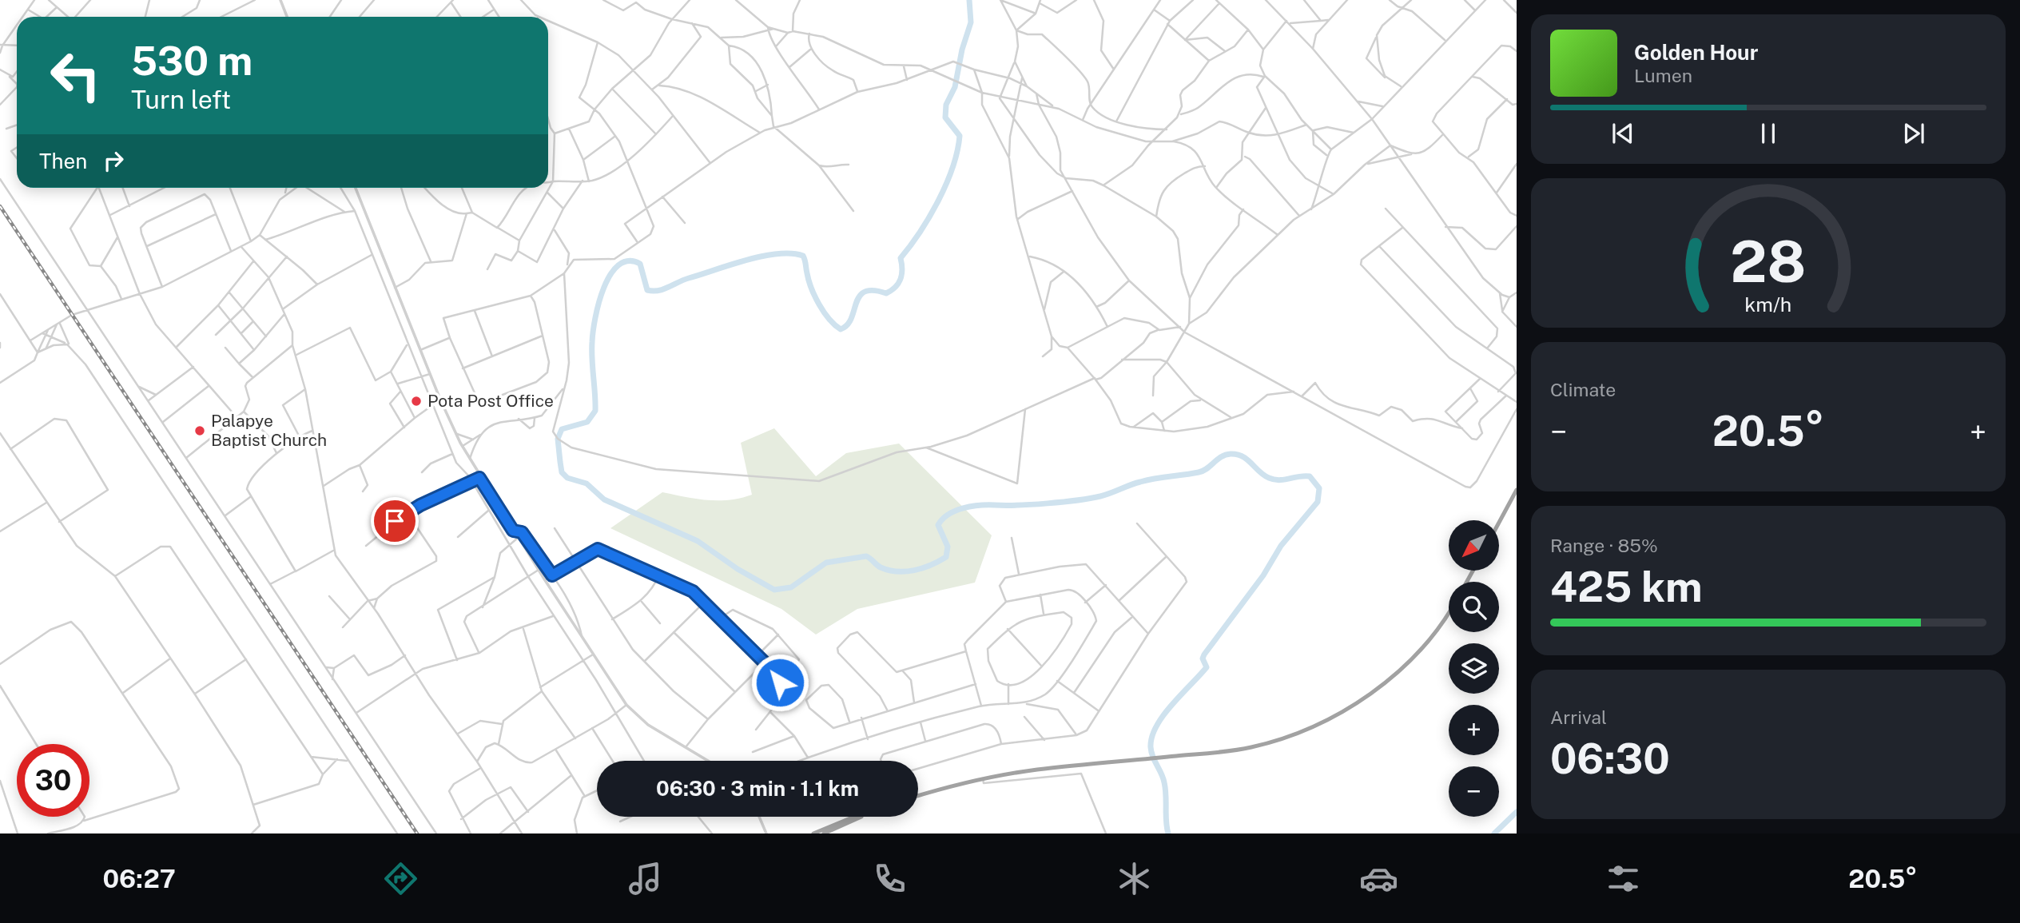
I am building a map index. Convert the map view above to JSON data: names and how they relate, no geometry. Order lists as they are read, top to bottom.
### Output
{
  "places": ["Pota Post Office", "Palapye Baptist Church"],
  "north": "bottom left",
  "page": {
    "turn": ["530 m", "Turn left"],
    "song": ["Golden Hour", "Lumen"],
    "then": "Then",
    "tile": [
      "Climate",
      ["Range · 85%", "425 km"],
      ["Arrival", "06:30"]
    ],
    "heat": ["−", "20.5°", "+"],
    "map_buttons": ["+", "−"],
    "limit": "30",
    "trip": "06:30 · 3 min · 1.1 km",
    "tabs": ["06:27", "20.5°"],
    "gauge": ["28", "km/h"]
  }
}
